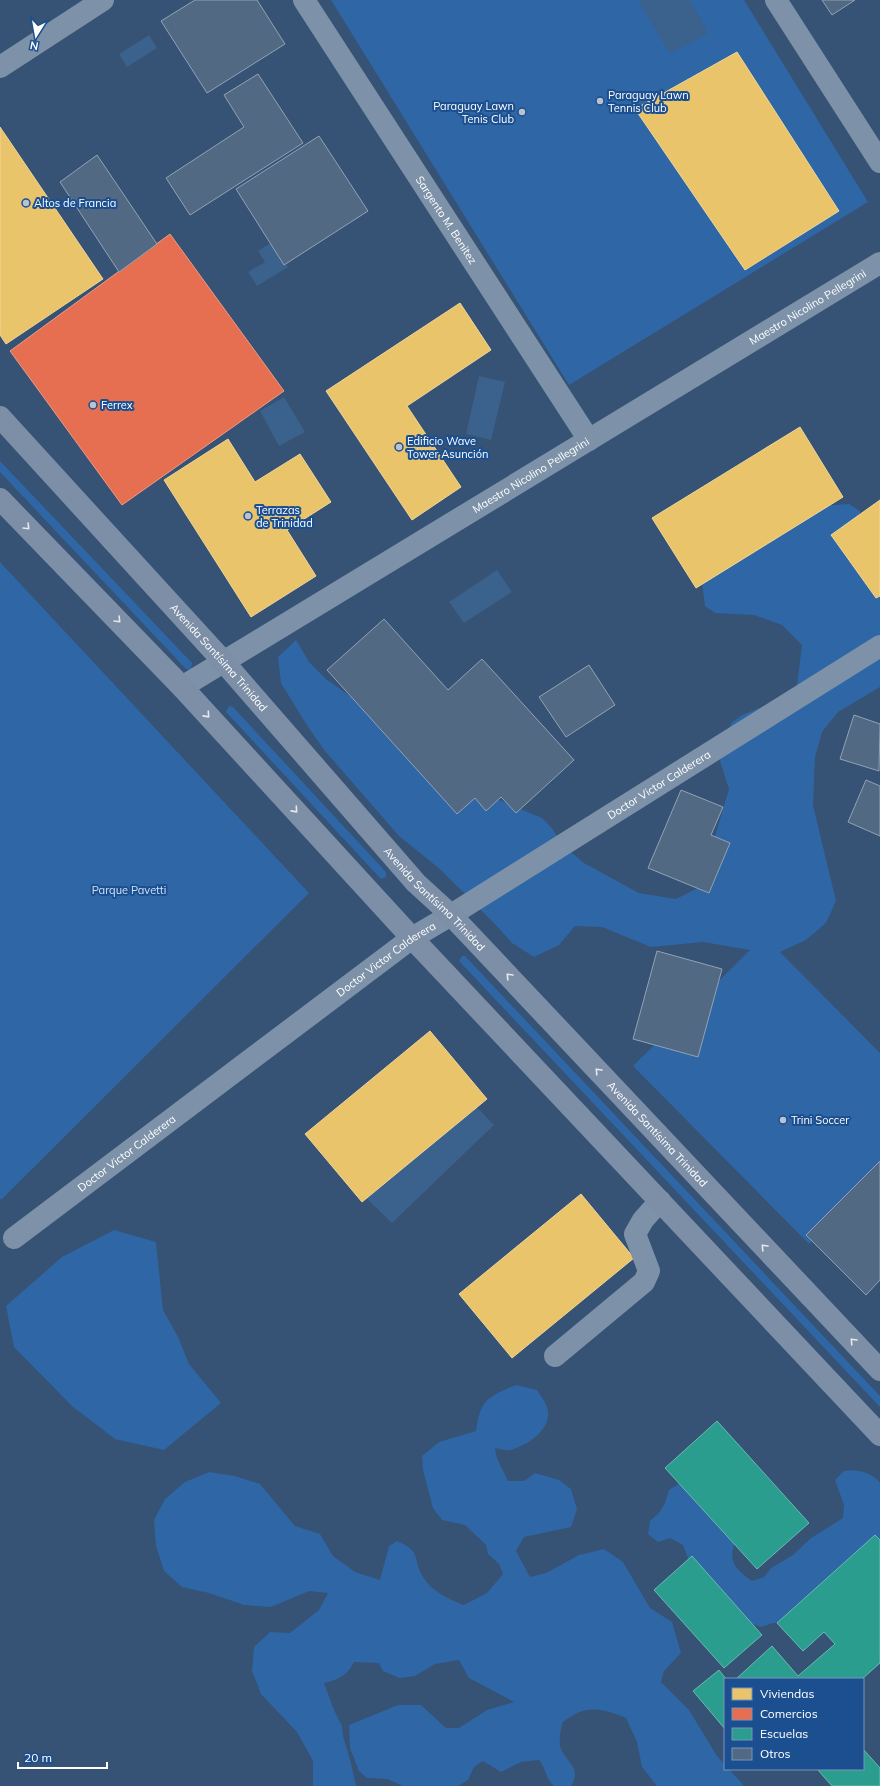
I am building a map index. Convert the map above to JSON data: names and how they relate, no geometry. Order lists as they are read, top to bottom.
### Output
{
  "streets": {
    "main road": ["Avenida Santísima Trinidad"],
    "street": ["Sargento M. Benitez", "Maestro Nicolino Pellegrini", "Doctor Victor Calderera"]
  },
  "crossings": [
    ["Sargento M. Benitez", "Maestro Nicolino Pellegrini"],
    ["Maestro Nicolino Pellegrini", "Avenida Santísima Trinidad"],
    ["Avenida Santísima Trinidad", "Doctor Victor Calderera"]
  ],
  "parks": ["Parque Pavetti"],
  "places": [
    "Paraguay Lawn Tennis Club",
    "Paraguay Lawn Tenis Club",
    "Altos de Francia",
    "Ferrex",
    "Edificio Wave Tower Asunción",
    "Terrazas de Trinidad",
    "Trini Soccer"
  ],
  "legend": [
    "Viviendas",
    "Comercios",
    "Escuelas",
    "Otros"
  ],
  "scale_bar": "20 m",
  "north": "bottom"
}
